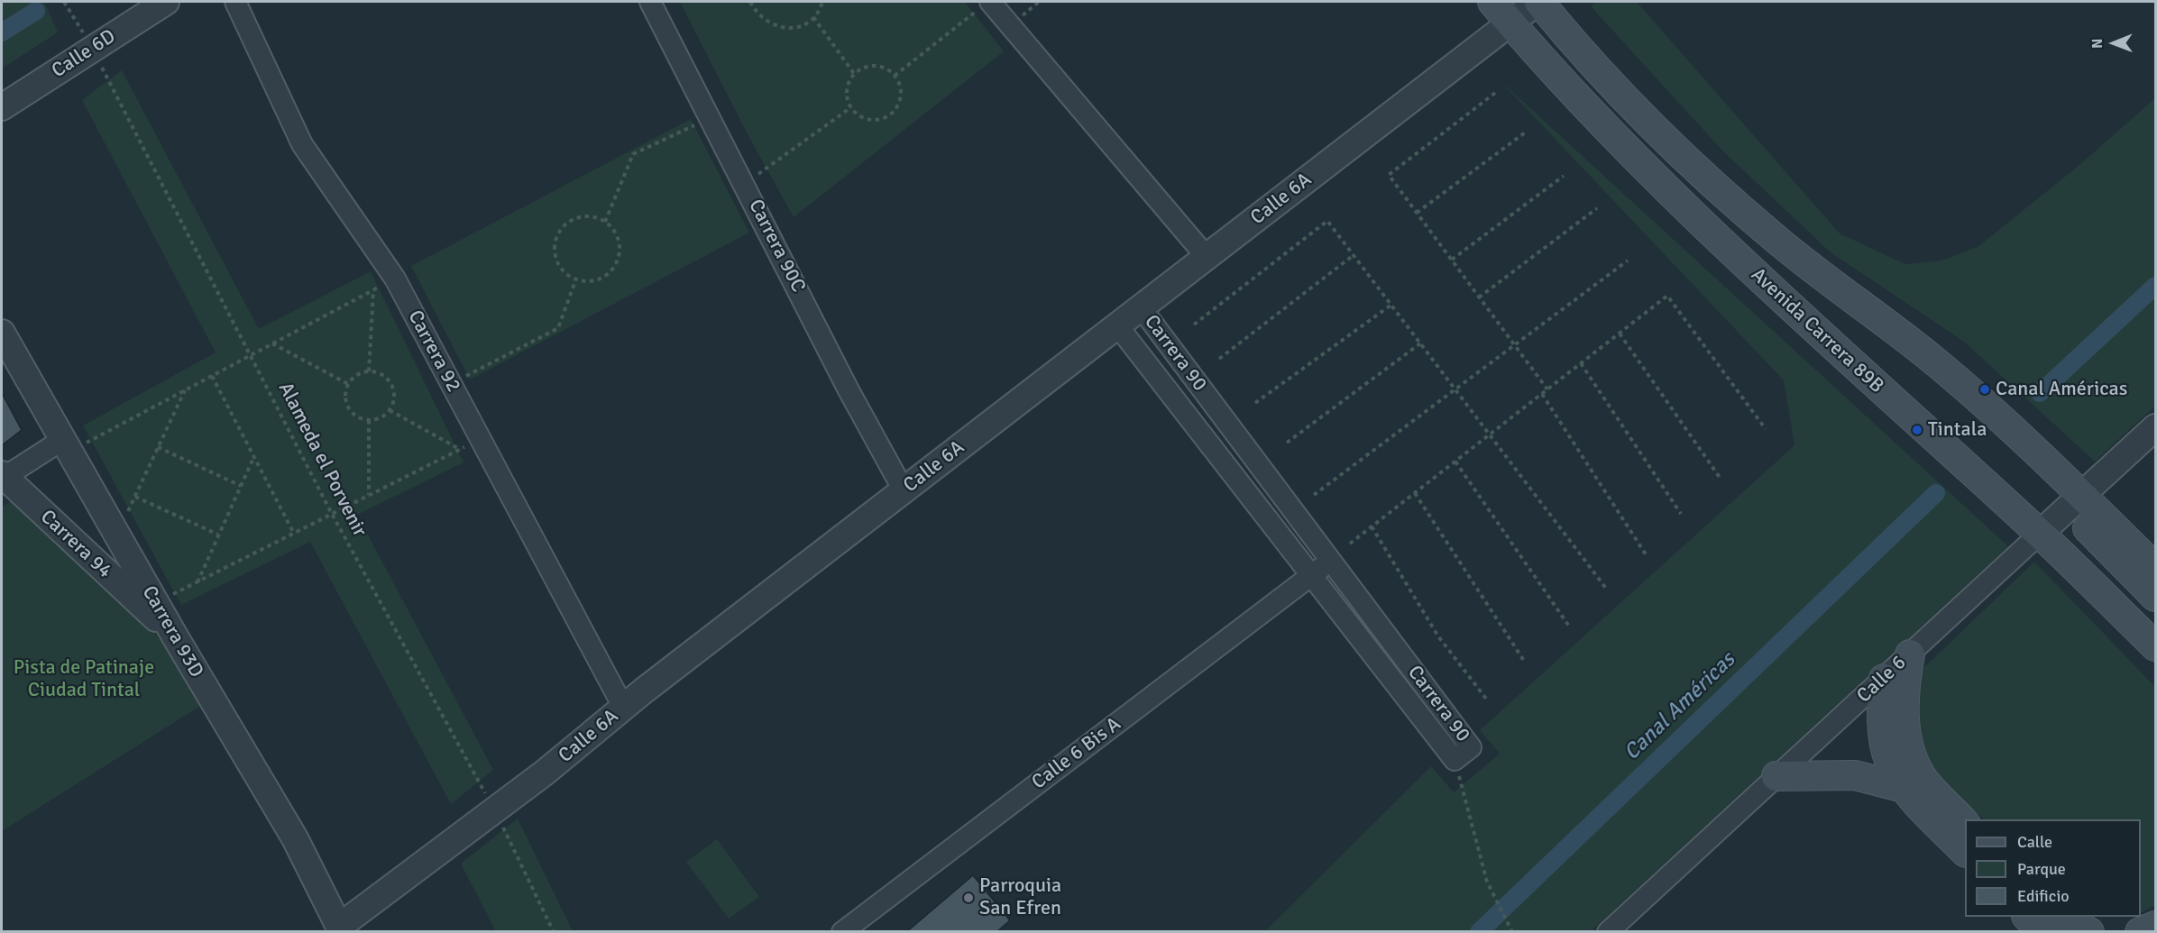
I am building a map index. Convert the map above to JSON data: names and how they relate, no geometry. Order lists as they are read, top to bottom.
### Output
{
  "streets": {
    "main road": ["Avenida Carrera 89B"],
    "street": [
      "Calle 6D",
      "Calle 6A",
      "Carrera 90C",
      "Carrera 92",
      "Carrera 90",
      "Carrera 94",
      "Carrera 93D",
      "Calle 6",
      "Calle 6 Bis A"
    ],
    "path": ["Alameda el Porvenir"]
  },
  "crossings": [
    ["Calle 6D", "Alameda el Porvenir"],
    ["Calle 6A", "Carrera 90C"],
    ["Calle 6A", "Avenida Carrera 89B"],
    ["Calle 6A", "Carrera 92"],
    ["Calle 6A", "Carrera 90"],
    ["Calle 6A", "Alameda el Porvenir"],
    ["Calle 6A", "Carrera 93D"],
    ["Avenida Carrera 89B", "Calle 6"],
    ["Carrera 90", "Calle 6 Bis A"],
    ["Carrera 94", "Carrera 93D"]
  ],
  "water": ["Canal Américas"],
  "parks": ["Pista de Patinaje Ciudad Tintal"],
  "places": ["Canal Américas", "Tintala", "Parroquia San Efren"],
  "legend": ["Calle", "Parque", "Edificio"],
  "north": "left"
}
